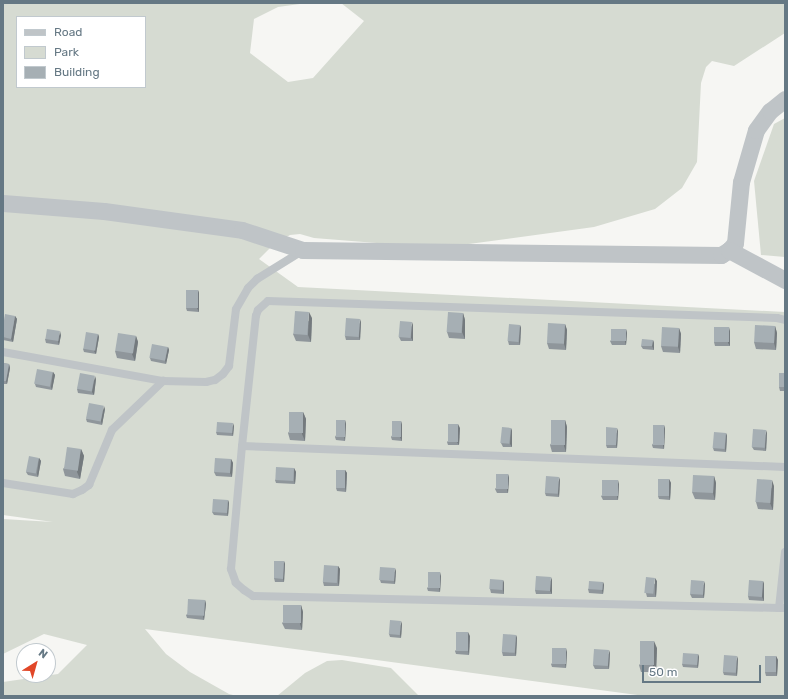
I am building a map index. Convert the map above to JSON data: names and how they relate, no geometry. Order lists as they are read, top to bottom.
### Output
{
  "legend": ["Road", "Park", "Building"],
  "scale_bar": "50 m",
  "north": "top right"
}
